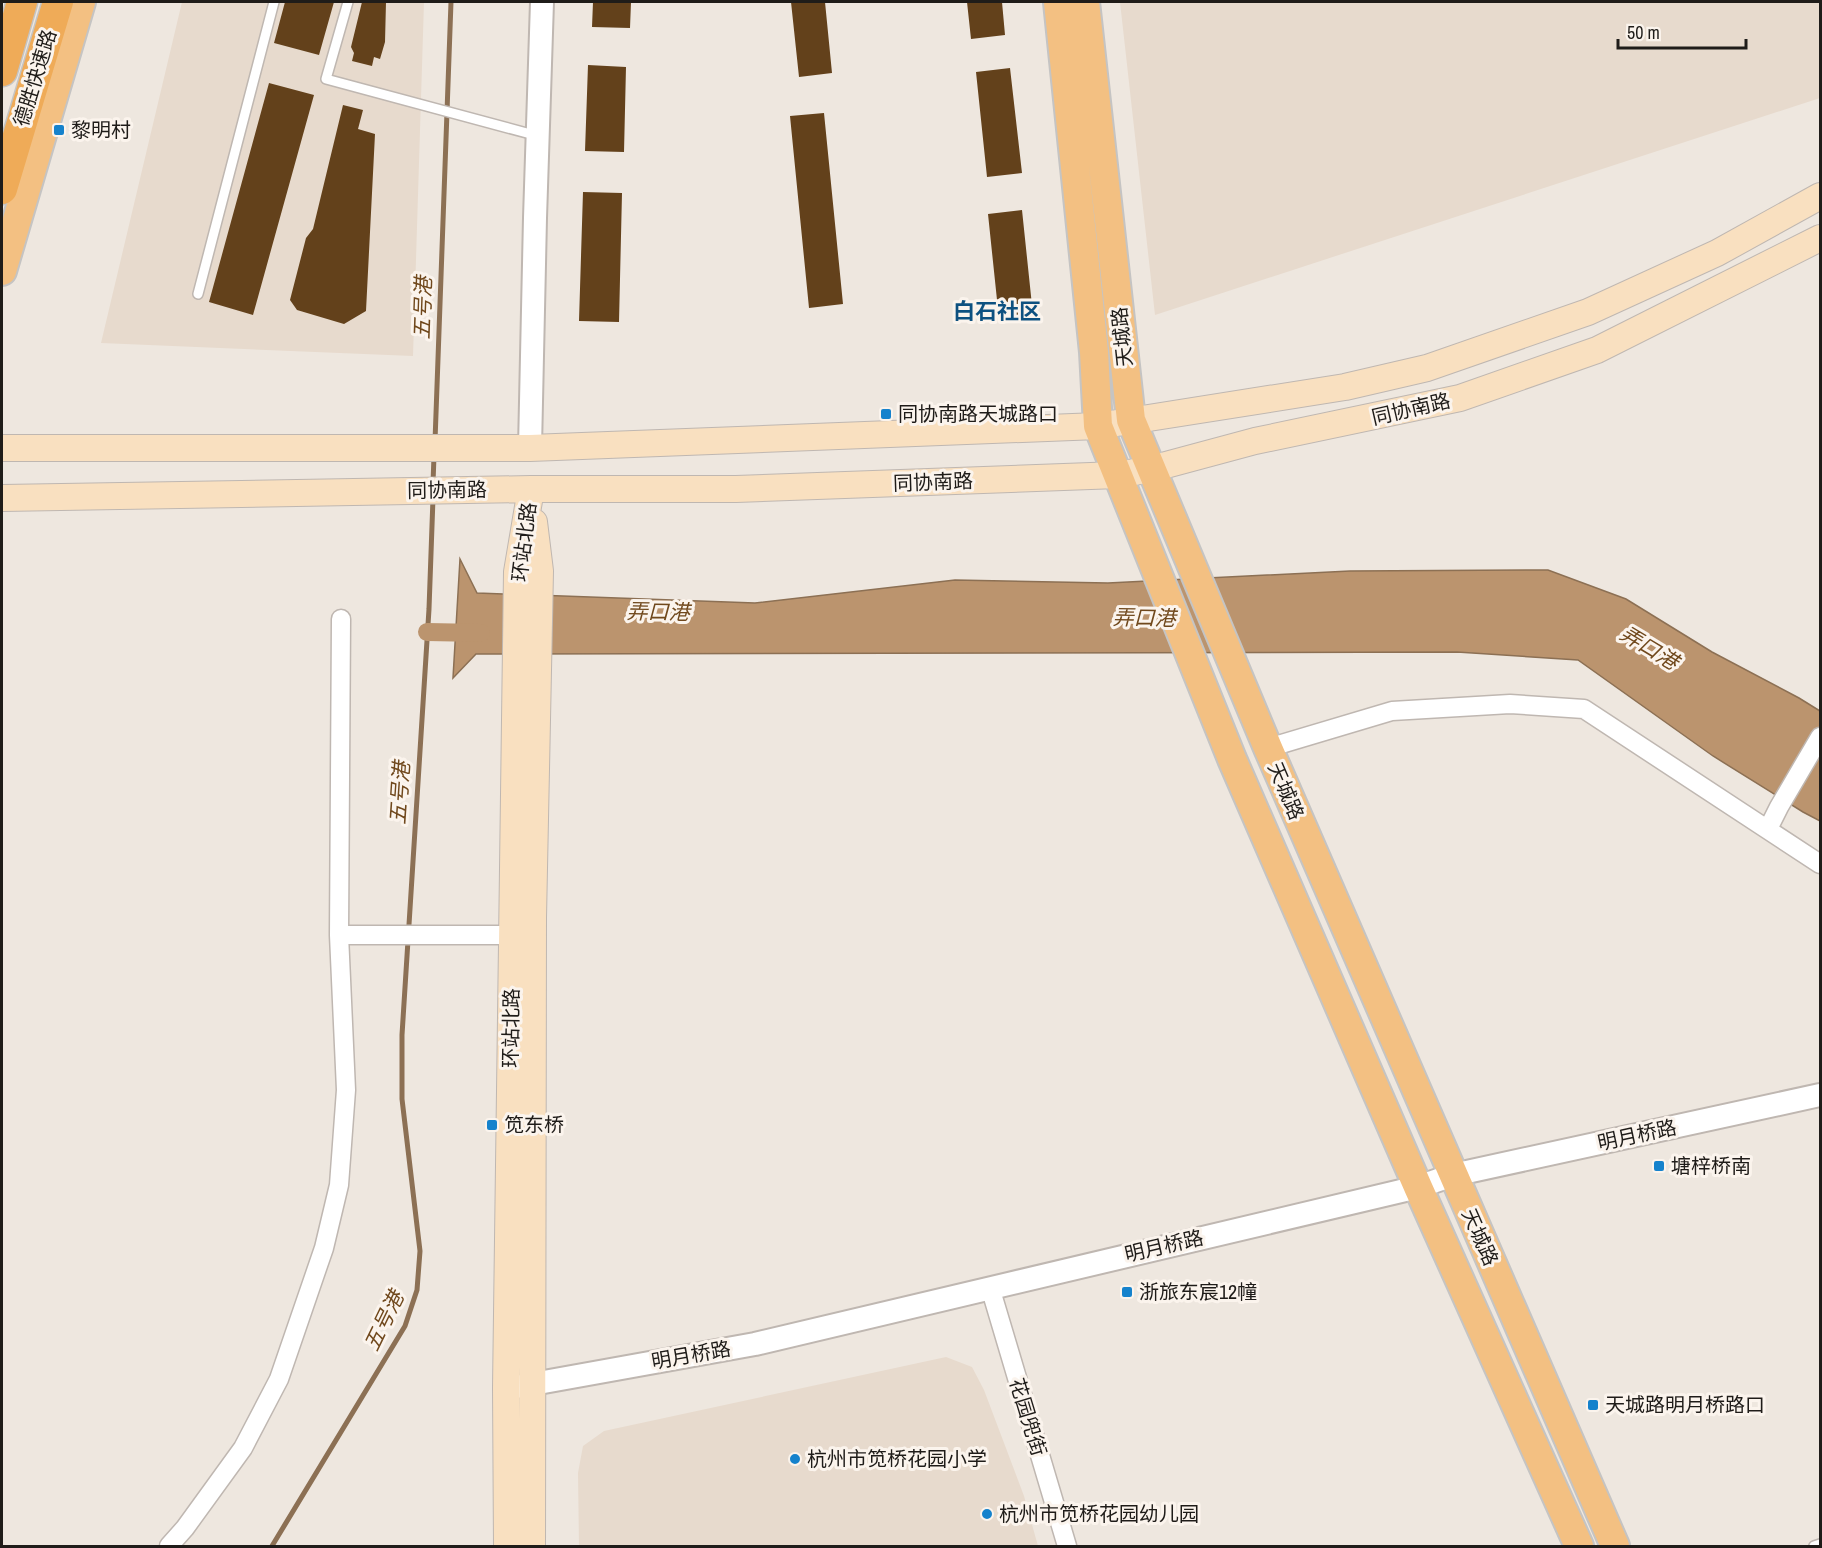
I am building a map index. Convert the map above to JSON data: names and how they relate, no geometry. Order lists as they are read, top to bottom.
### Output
{
  "streets": {
    "highway": ["德胜快速路"],
    "main road": ["天城路", "同协南路", "环站北路"],
    "street": ["明月桥路", "花园兜街"]
  },
  "crossings": [
    ["天城路", "同协南路"],
    ["天城路", "明月桥路"],
    ["同协南路", "环站北路"],
    ["环站北路", "明月桥路"],
    ["明月桥路", "花园兜街"]
  ],
  "districts": ["白石社区"],
  "water": ["五号港", "弄口港"],
  "places": {
    "transit": [
      "黎明村",
      "同协南路天城路口",
      "笕东桥",
      "塘梓桥南",
      "浙旅东宸12幢",
      "天城路明月桥路口"
    ],
    "other": ["杭州市笕桥花园小学", "杭州市笕桥花园幼儿园"]
  },
  "scale_bar": "50 m"
}
